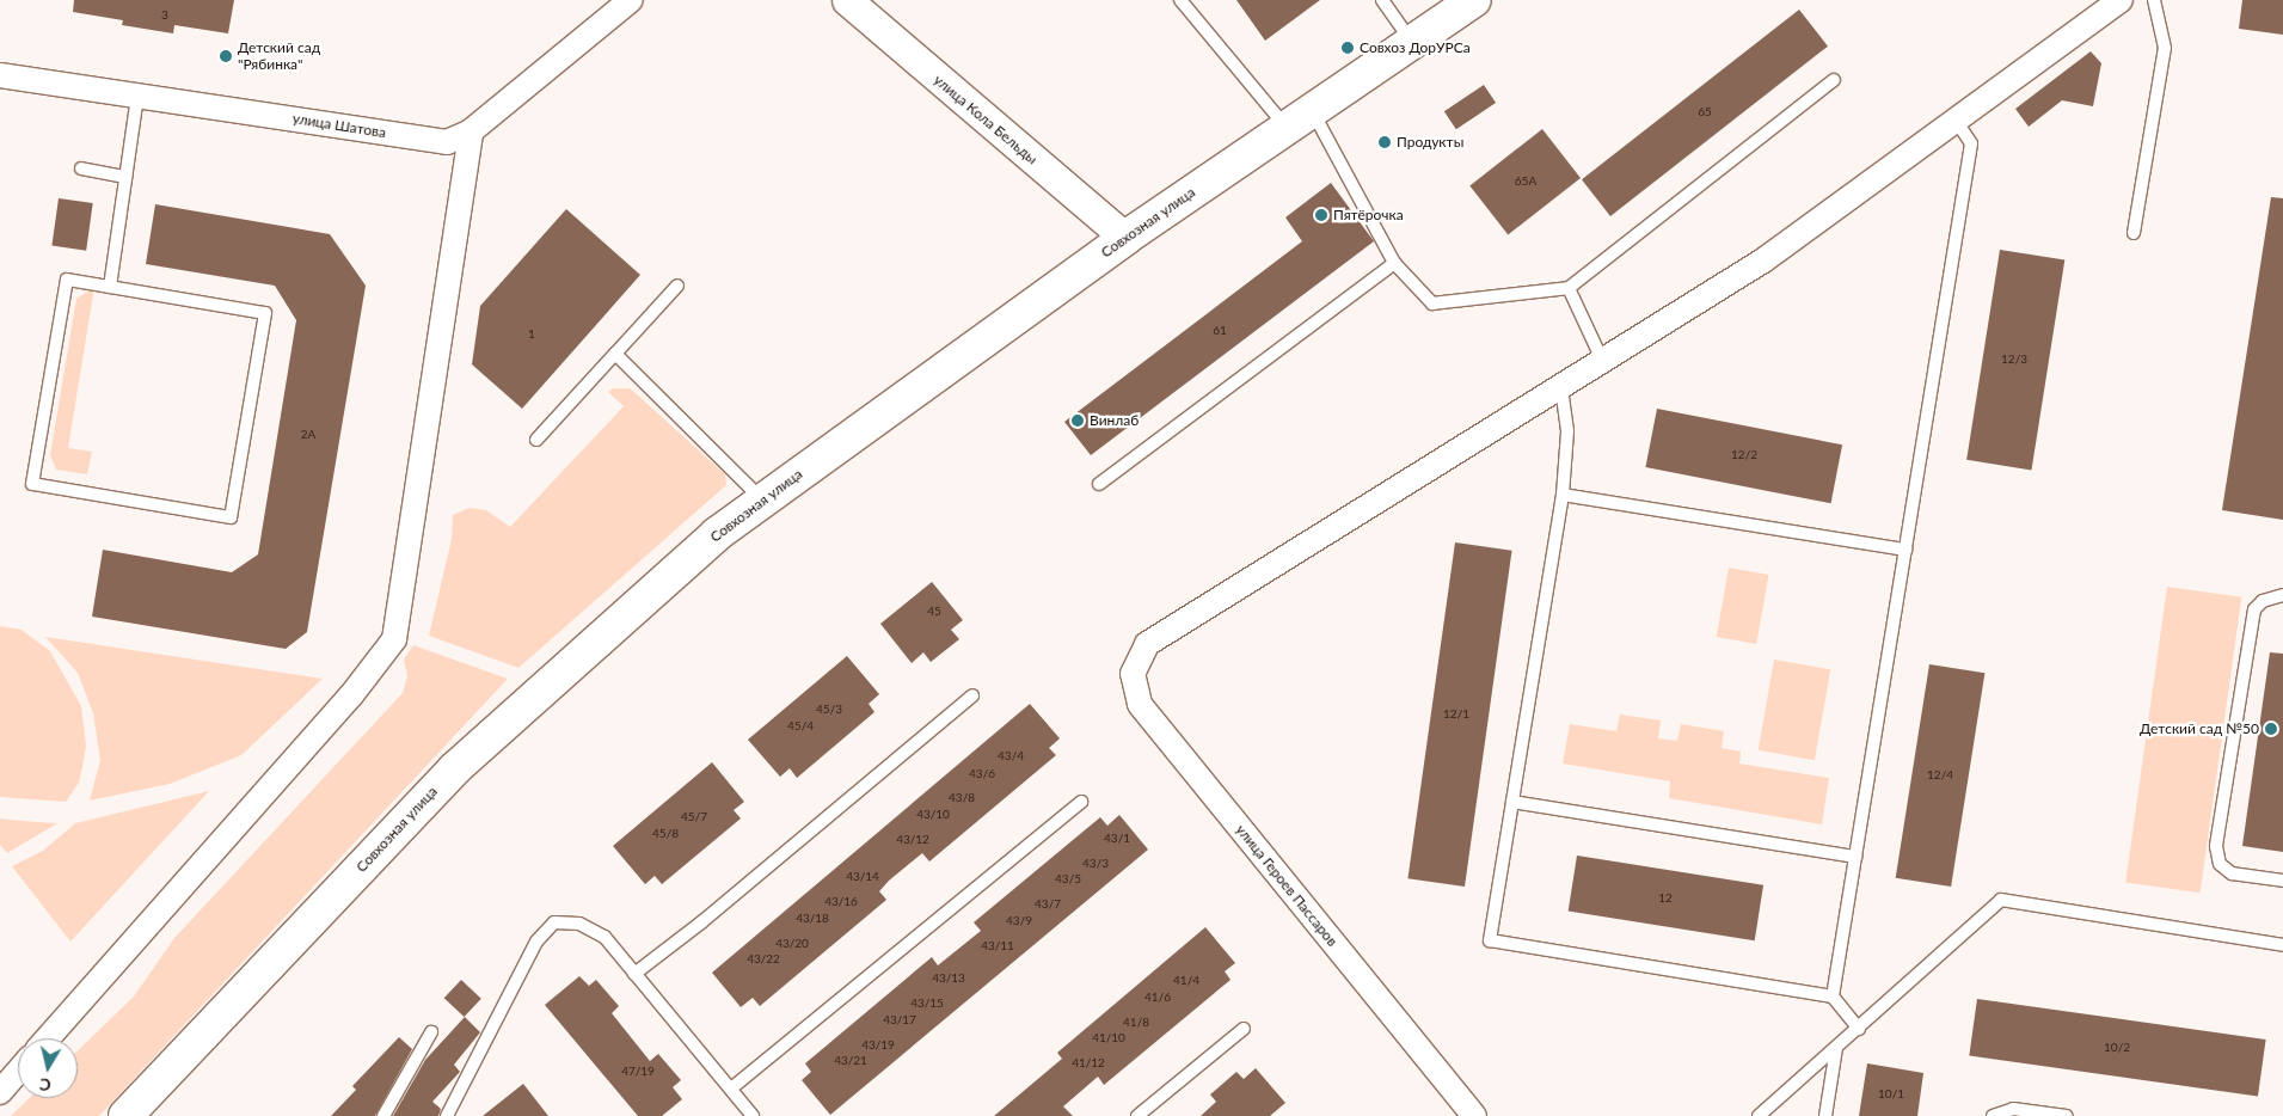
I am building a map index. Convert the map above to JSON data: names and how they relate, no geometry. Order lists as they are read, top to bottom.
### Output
{
  "streets": {
    "main road": ["Совхозная улица"],
    "street": ["улица Кола Бельды", "улица Шатова", "улица Героев Пассаров"]
  },
  "crossings": [
    ["улица Кола Бельды", "Совхозная улица"]
  ],
  "places": [
    "Совхоз ДорУPCа",
    "Детский сад \"Рябинка\"",
    "Продукты",
    "Пятёрочка",
    "Винлаб",
    "Детский сад №50"
  ],
  "house_numbers": [
    "3",
    "65",
    "65А",
    "61",
    "1",
    "12/3",
    "2А",
    "12/2",
    "45",
    "45/3",
    "12/1",
    "45/4",
    "43/4",
    "43/6",
    "12/4",
    "43/8",
    "43/10",
    "45/7",
    "45/8",
    "43/1",
    "43/12",
    "43/3",
    "43/14",
    "43/5",
    "12",
    "43/16",
    "43/7",
    "43/18",
    "43/9",
    "43/20",
    "43/11",
    "43/22",
    "43/13",
    "41/4",
    "41/6",
    "43/15",
    "43/17",
    "41/8",
    "41/10",
    "43/19",
    "10/2",
    "43/21",
    "41/12",
    "47/19",
    "10/1"
  ],
  "north": "bottom"
}
